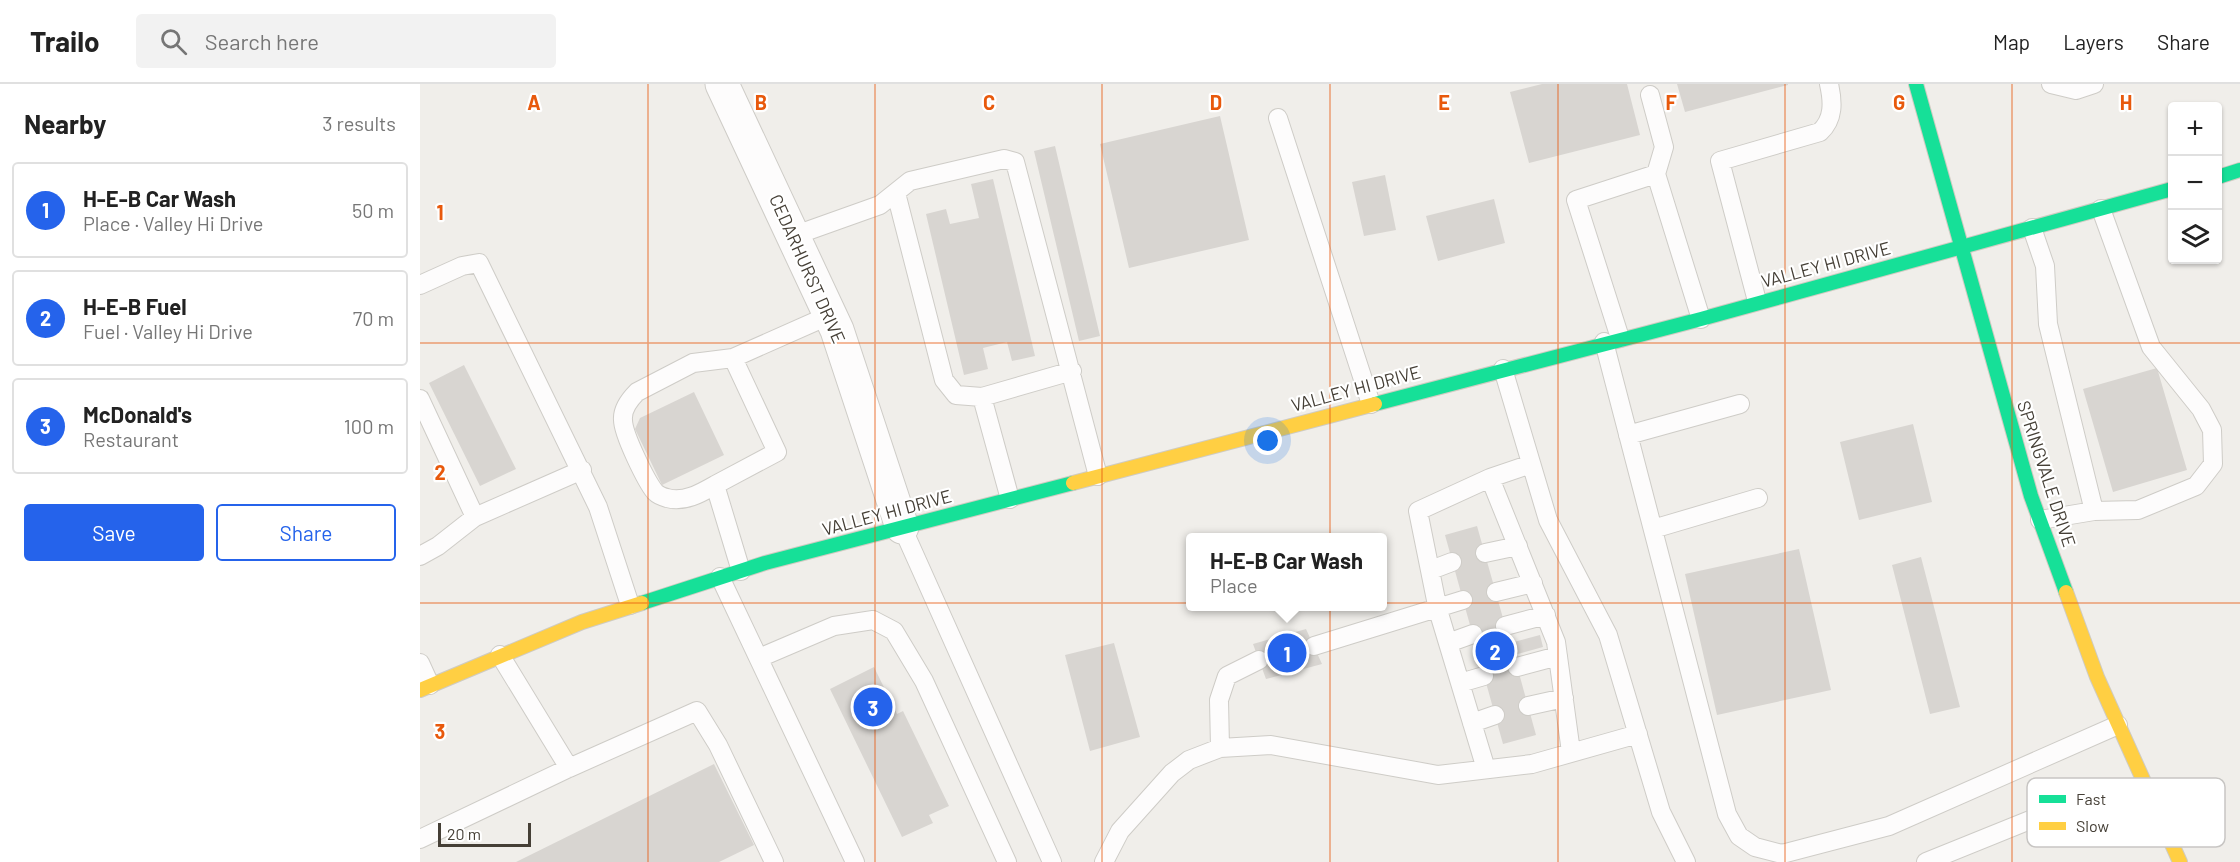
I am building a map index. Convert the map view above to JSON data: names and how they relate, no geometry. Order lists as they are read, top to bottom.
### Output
{
  "streets": {
    "street": ["VALLEY HI DRIVE", "CEDARHURST DRIVE", "SPRINGVALE DRIVE"]
  },
  "crossings": [
    ["VALLEY HI DRIVE", "CEDARHURST DRIVE"],
    ["VALLEY HI DRIVE", "SPRINGVALE DRIVE"]
  ],
  "legend": ["Fast", "Slow"],
  "scale_bar": "20 m",
  "page": {
    "header": "Trailo",
    "search": "Search here",
    "nav": ["Map", "Layers", "Share"],
    "heading": ["Nearby", "3 results"],
    "map_buttons": ["+", "−"],
    "list": [
      {
        "mark": "1",
        "name": "H-E-B Car Wash",
        "note": "Place · Valley Hi Drive",
        "value": "50 m"
      },
      {
        "mark": "2",
        "name": "H-E-B Fuel",
        "note": "Fuel · Valley Hi Drive",
        "value": "70 m"
      },
      {
        "mark": "3",
        "name": "McDonald's",
        "note": "Restaurant",
        "value": "100 m"
      }
    ],
    "buttons": ["Save", "Share"],
    "popup": ["H-E-B Car Wash", "Place"],
    "pins": ["2", "1", "3"],
    "scale": "20 m"
  },
  "grid": {
    "columns": [
      "A",
      "B",
      "C",
      "D",
      "E",
      "F",
      "G",
      "H"
    ],
    "rows": ["1", "2", "3"]
  }
}
